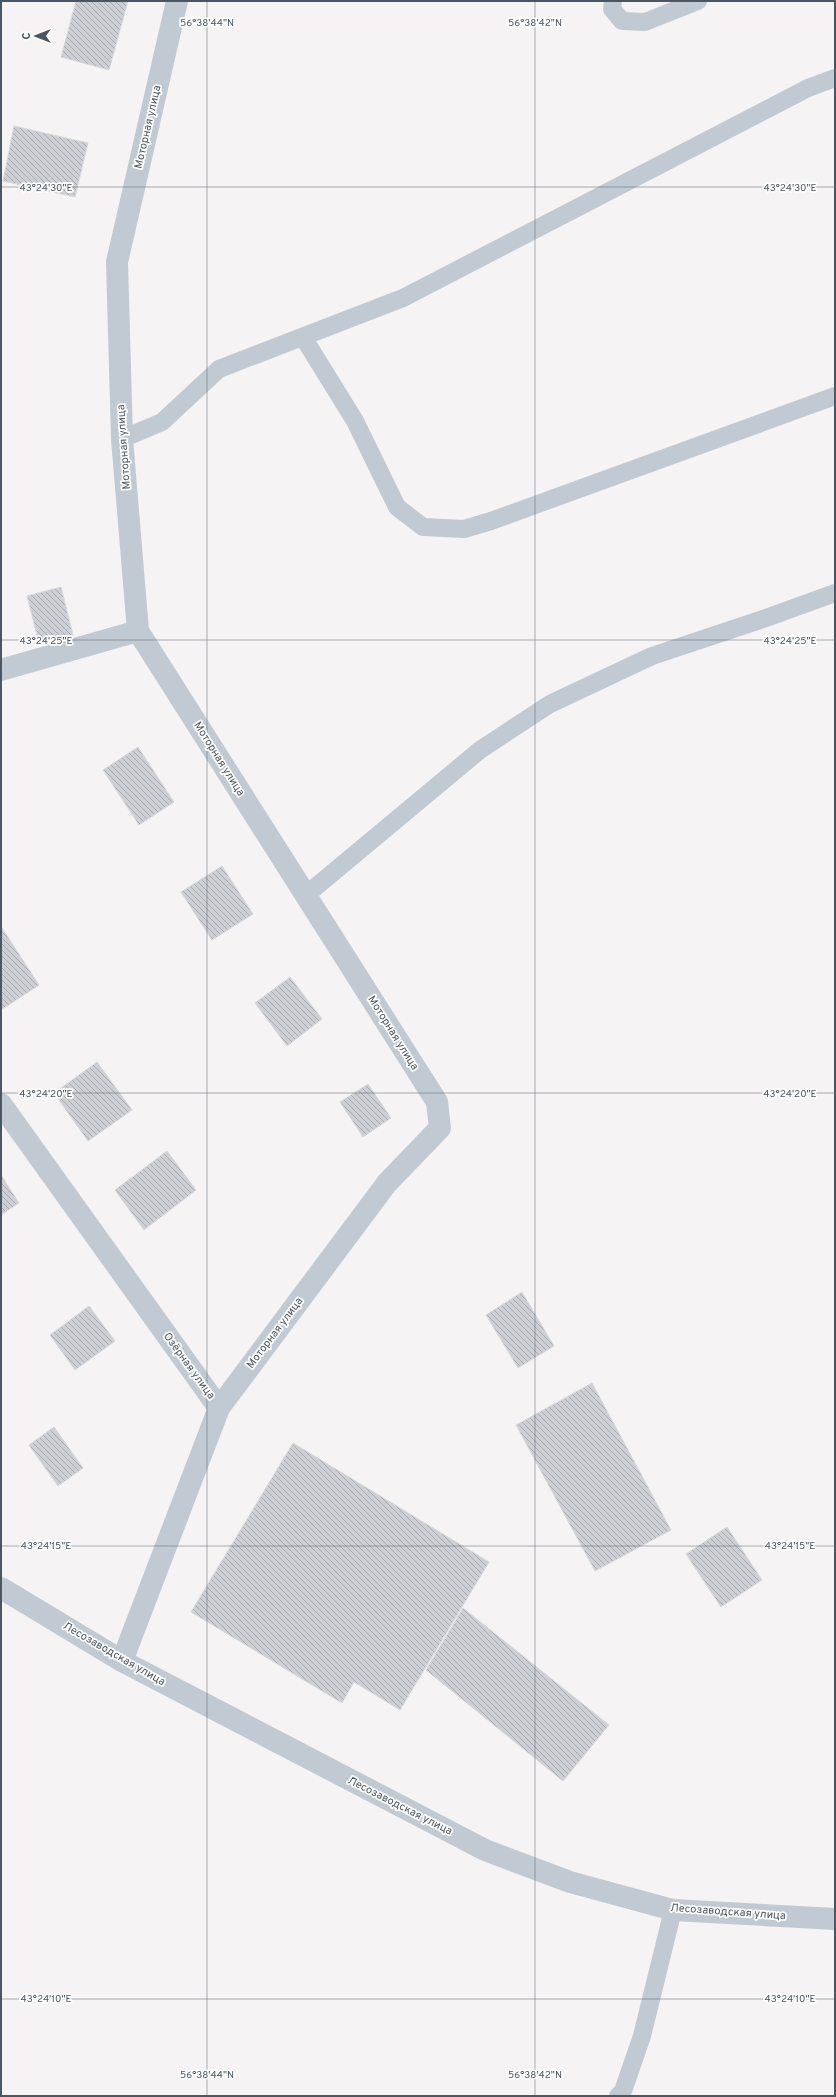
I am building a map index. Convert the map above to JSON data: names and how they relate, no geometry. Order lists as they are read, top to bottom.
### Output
{
  "streets": {
    "street": ["Моторная улица", "Озёрная улица", "Лесозаводская улица"]
  },
  "crossings": [
    ["Моторная улица", "Озёрная улица"],
    ["Озёрная улица", "Лесозаводская улица"]
  ],
  "north": "left",
  "coordinates": [
    "56°38'44\"N",
    "56°38'42\"N",
    "43°24'30\"E",
    "43°24'25\"E",
    "43°24'20\"E",
    "43°24'15\"E",
    "43°24'10\"E"
  ]
}
